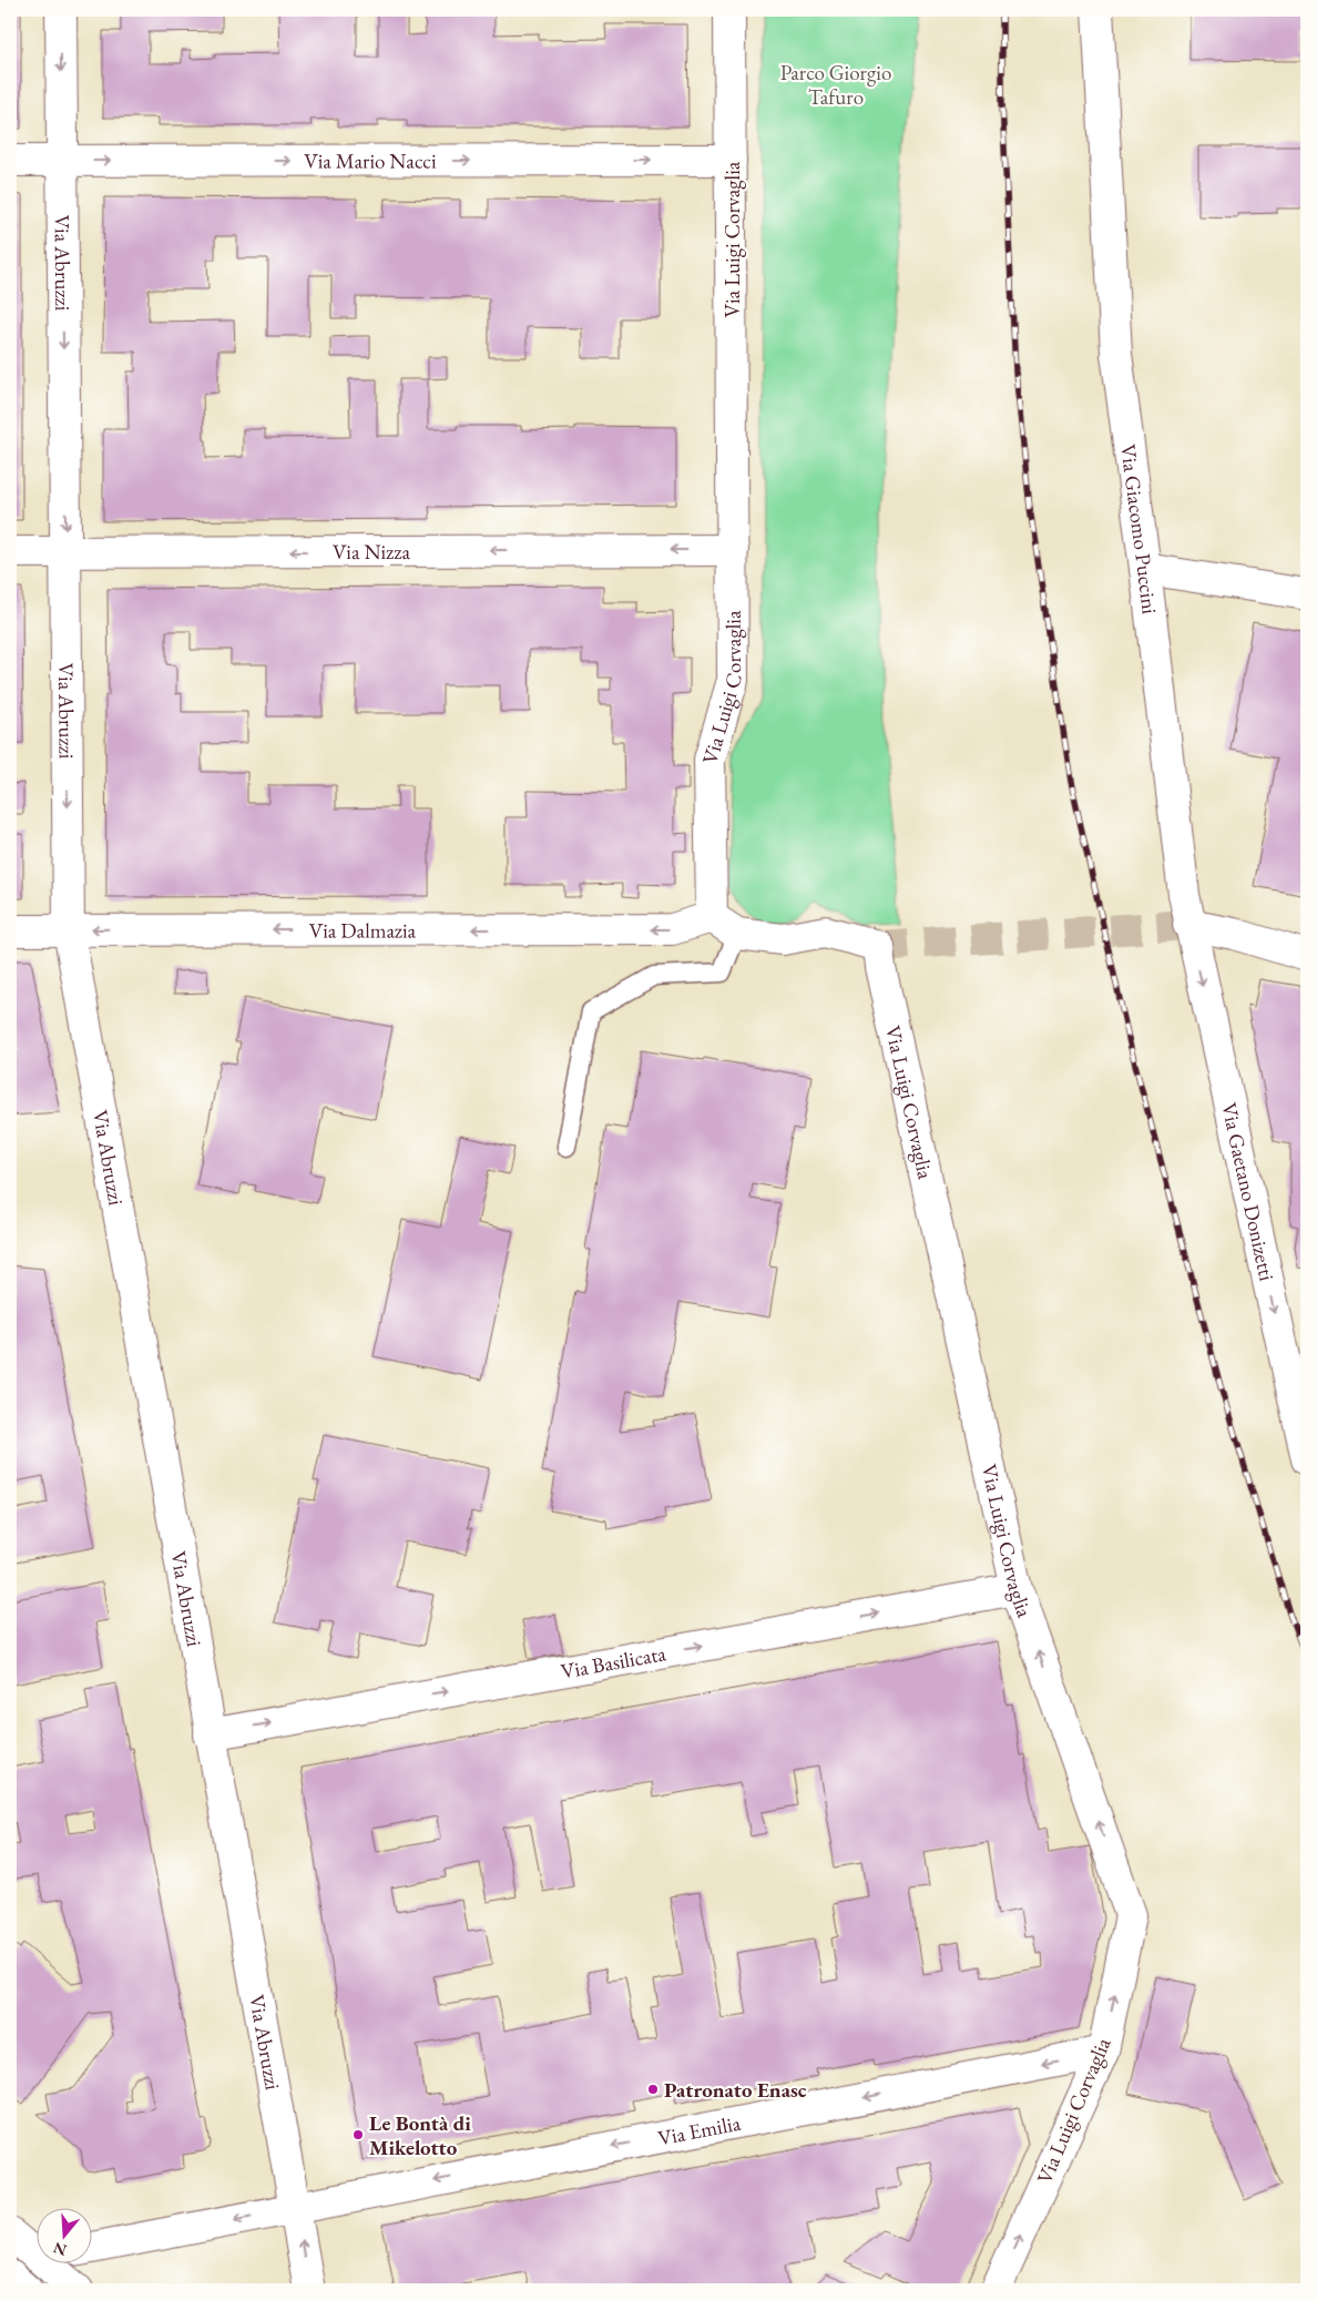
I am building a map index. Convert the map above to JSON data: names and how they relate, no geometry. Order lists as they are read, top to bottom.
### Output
{
  "streets": {
    "street": [
      "Via Mario Nacci",
      "Via Luigi Corvaglia",
      "Via Abruzzi",
      "Via Giacomo Puccini",
      "Via Nizza",
      "Via Dalmazia",
      "Via Gaetano Donizetti",
      "Via Basilicata",
      "Via Emilia"
    ]
  },
  "crossings": [
    ["Via Mario Nacci", "Via Luigi Corvaglia"],
    ["Via Mario Nacci", "Via Abruzzi"],
    ["Via Luigi Corvaglia", "Via Nizza"],
    ["Via Luigi Corvaglia", "Via Dalmazia"],
    ["Via Luigi Corvaglia", "Via Basilicata"],
    ["Via Luigi Corvaglia", "Via Emilia"],
    ["Via Abruzzi", "Via Nizza"],
    ["Via Abruzzi", "Via Dalmazia"],
    ["Via Abruzzi", "Via Basilicata"],
    ["Via Abruzzi", "Via Emilia"],
    ["Via Giacomo Puccini", "Via Gaetano Donizetti"]
  ],
  "one_way": [
    "Via Mario Nacci",
    "Via Abruzzi",
    "Via Nizza",
    "Via Dalmazia",
    "Via Gaetano Donizetti",
    "Via Basilicata",
    "Via Emilia"
  ],
  "parks": ["Parco Giorgio Tafuro"],
  "places": ["Patronato Enasc", "Le Bontà di Mikelotto"],
  "north": "bottom"
}
